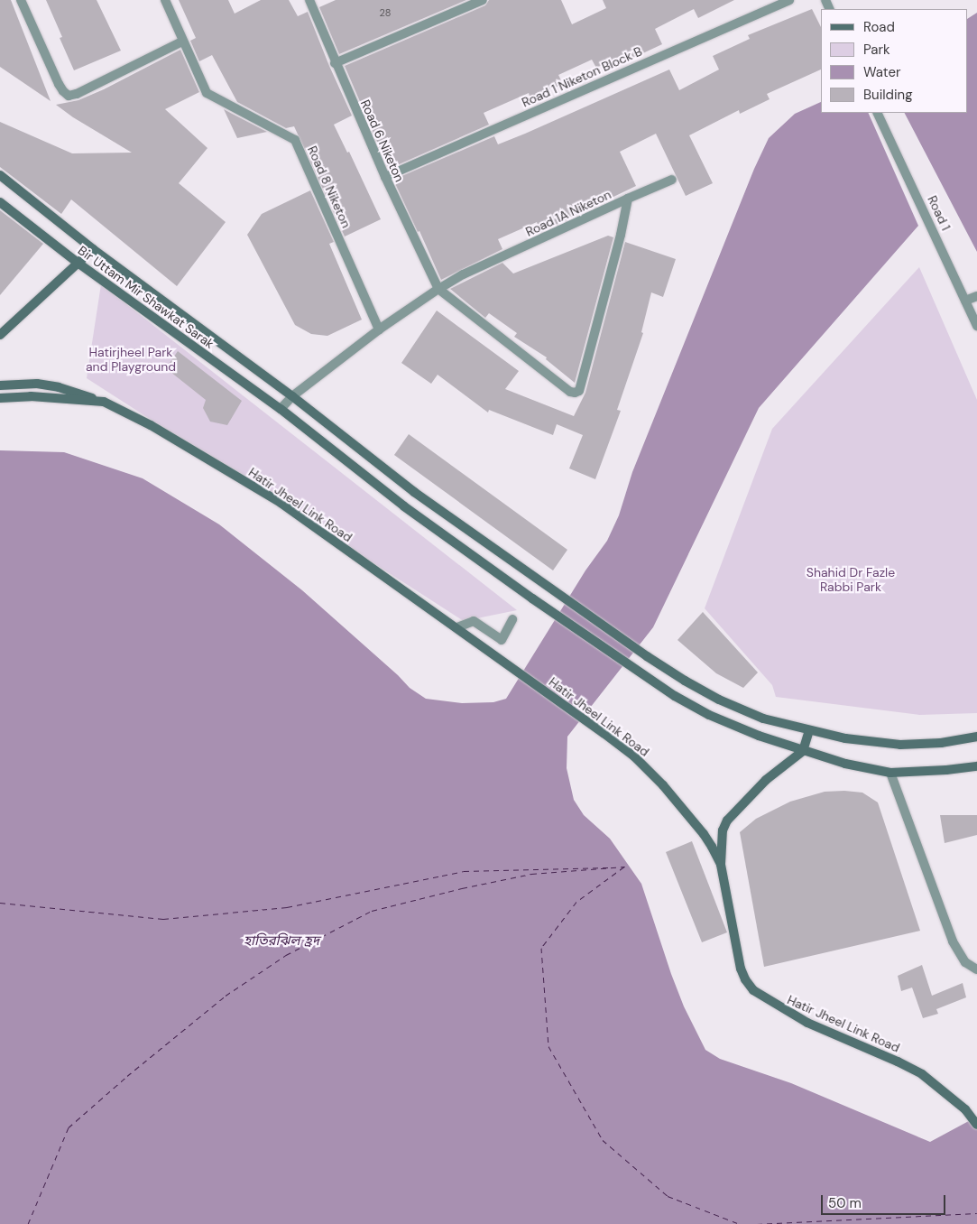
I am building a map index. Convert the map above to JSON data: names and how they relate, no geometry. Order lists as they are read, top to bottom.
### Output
{
  "streets": {
    "main road": ["Bir Uttam Mir Shawkat Sarak", "Hatir Jheel Link Road"],
    "street": [
      "Road 1 Niketon Block B",
      "Road 6 Niketon",
      "Road 8 Niketon",
      "Road 1A Niketon",
      "Road 1"
    ]
  },
  "crossings": [
    ["Road 1 Niketon Block B", "Road 6 Niketon"],
    ["Road 6 Niketon", "Road 1A Niketon"],
    ["Road 8 Niketon", "Road 1A Niketon"],
    ["Road 1A Niketon", "Bir Uttam Mir Shawkat Sarak"]
  ],
  "water": ["হাতিরঝিল হ্রদ"],
  "parks": ["Hatirjheel Park and Playground", "Shahid Dr Fazle Rabbi Park"],
  "house_numbers": ["28"],
  "legend": [
    "Road",
    "Park",
    "Water",
    "Building"
  ],
  "scale_bar": "50 m"
}
